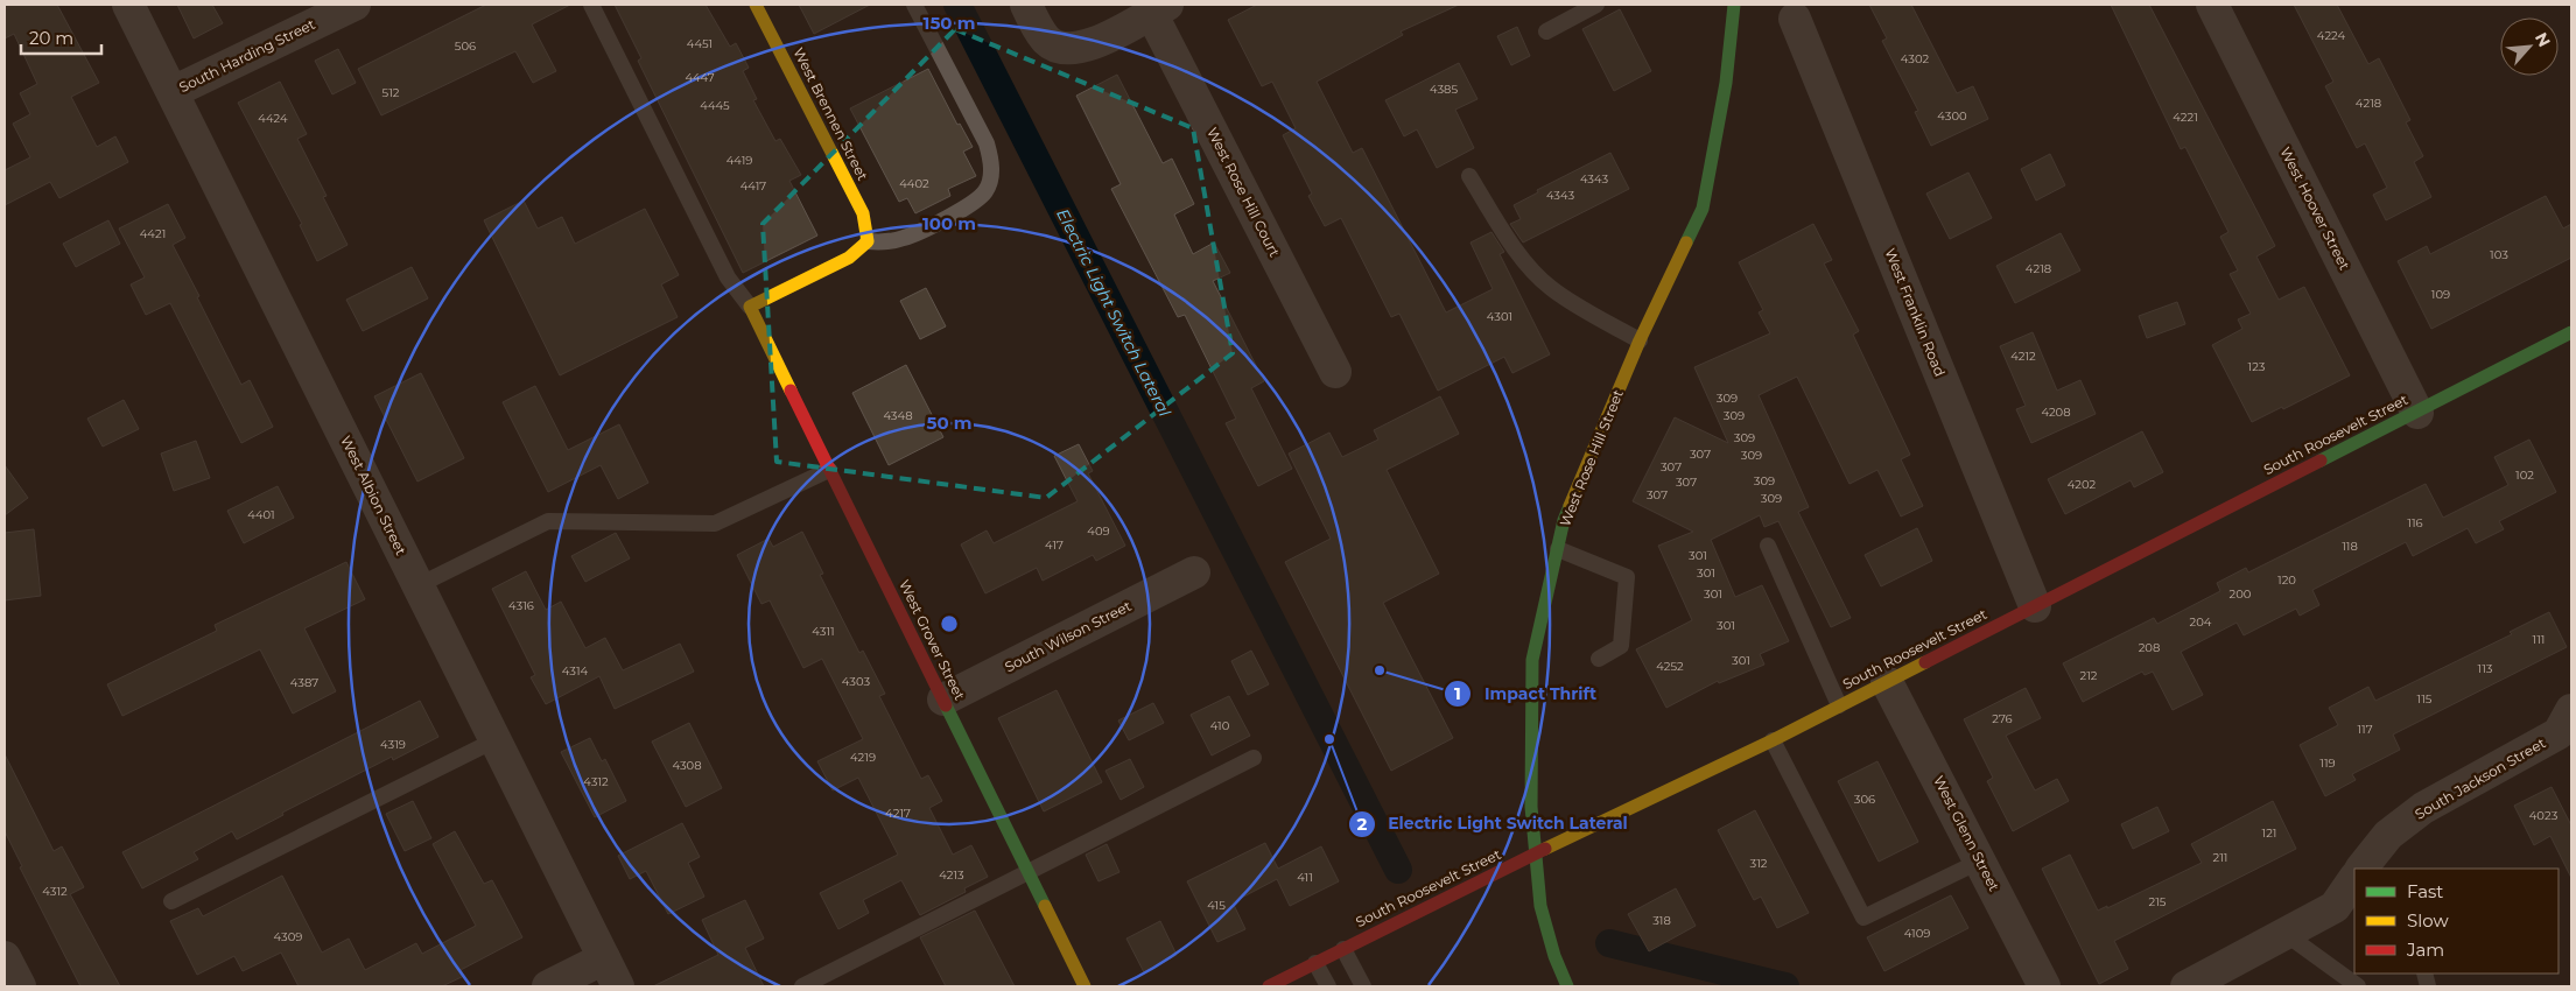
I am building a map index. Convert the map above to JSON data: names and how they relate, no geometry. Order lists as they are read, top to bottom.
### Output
{
  "streets": {
    "street": [
      "South Harding Street",
      "West Brennen Street",
      "West Rose Hill Court",
      "West Hoover Street",
      "West Franklin Road",
      "South Roosevelt Street",
      "West Rose Hill Street",
      "West Albion Street",
      "South Wilson Street",
      "West Grover Street",
      "South Jackson Street",
      "West Glenn Street"
    ]
  },
  "crossings": [
    ["South Harding Street", "West Albion Street"],
    ["West Hoover Street", "South Roosevelt Street"],
    ["West Franklin Road", "South Roosevelt Street"],
    ["South Roosevelt Street", "West Rose Hill Street"],
    ["South Roosevelt Street", "West Glenn Street"],
    ["South Wilson Street", "West Grover Street"]
  ],
  "water": ["Electric Light Switch Lateral"],
  "places": ["Impact Thrift", "Electric Light Switch Lateral"],
  "house_numbers": [
    "4224",
    "4451",
    "506",
    "4302",
    "4447",
    "4385",
    "512",
    "4218",
    "4445",
    "4300",
    "4221",
    "4424",
    "4419",
    "4343",
    "4402",
    "4417",
    "4343",
    "4421",
    "103",
    "4218",
    "109",
    "4301",
    "4212",
    "123",
    "309",
    "4208",
    "4348",
    "309",
    "309",
    "307",
    "309",
    "307",
    "102",
    "309",
    "307",
    "4202",
    "307",
    "309",
    "4401",
    "116",
    "409",
    "417",
    "118",
    "301",
    "301",
    "120",
    "301",
    "200",
    "4316",
    "204",
    "301",
    "4311",
    "111",
    "208",
    "301",
    "4252",
    "113",
    "4314",
    "212",
    "4303",
    "4387",
    "115",
    "276",
    "410",
    "117",
    "4319",
    "4219",
    "119",
    "4308",
    "4312",
    "306",
    "4217",
    "4023",
    "121",
    "211",
    "312",
    "4213",
    "411",
    "4312",
    "215",
    "415",
    "318",
    "4109",
    "4309"
  ],
  "legend": ["Fast", "Slow", "Jam"],
  "scale_bar": "20 m",
  "north": "top right",
  "rings": ["150 m", "100 m", "50 m"]
}
